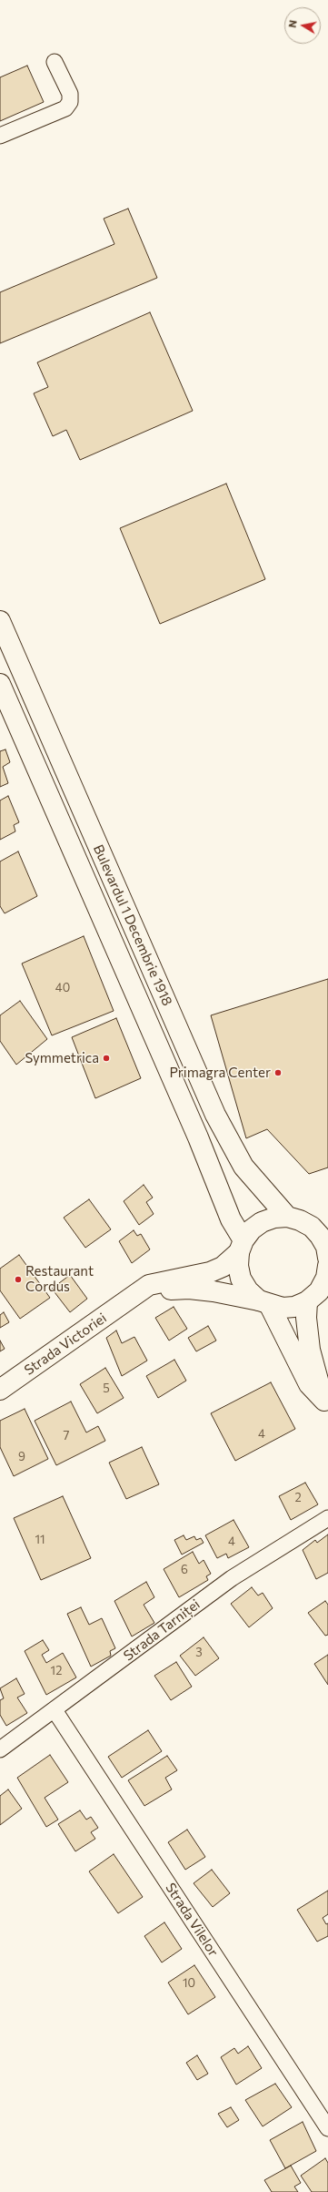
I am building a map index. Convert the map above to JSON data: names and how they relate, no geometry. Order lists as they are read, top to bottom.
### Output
{
  "streets": {
    "main road": ["Bulevardul 1 Decembrie 1918", "Strada Victoriei"],
    "street": ["Strada Tarniței", "Strada Vilelor"]
  },
  "crossings": [
    ["Bulevardul 1 Decembrie 1918", "Strada Victoriei"],
    ["Strada Tarniței", "Strada Vilelor"]
  ],
  "places": ["Symmetrica", "Primagra Center", "Restaurant Cordus"],
  "house_numbers": [
    "40",
    "5",
    "4",
    "7",
    "9",
    "2",
    "11",
    "4",
    "6",
    "3",
    "12",
    "10"
  ],
  "north": "left"
}
